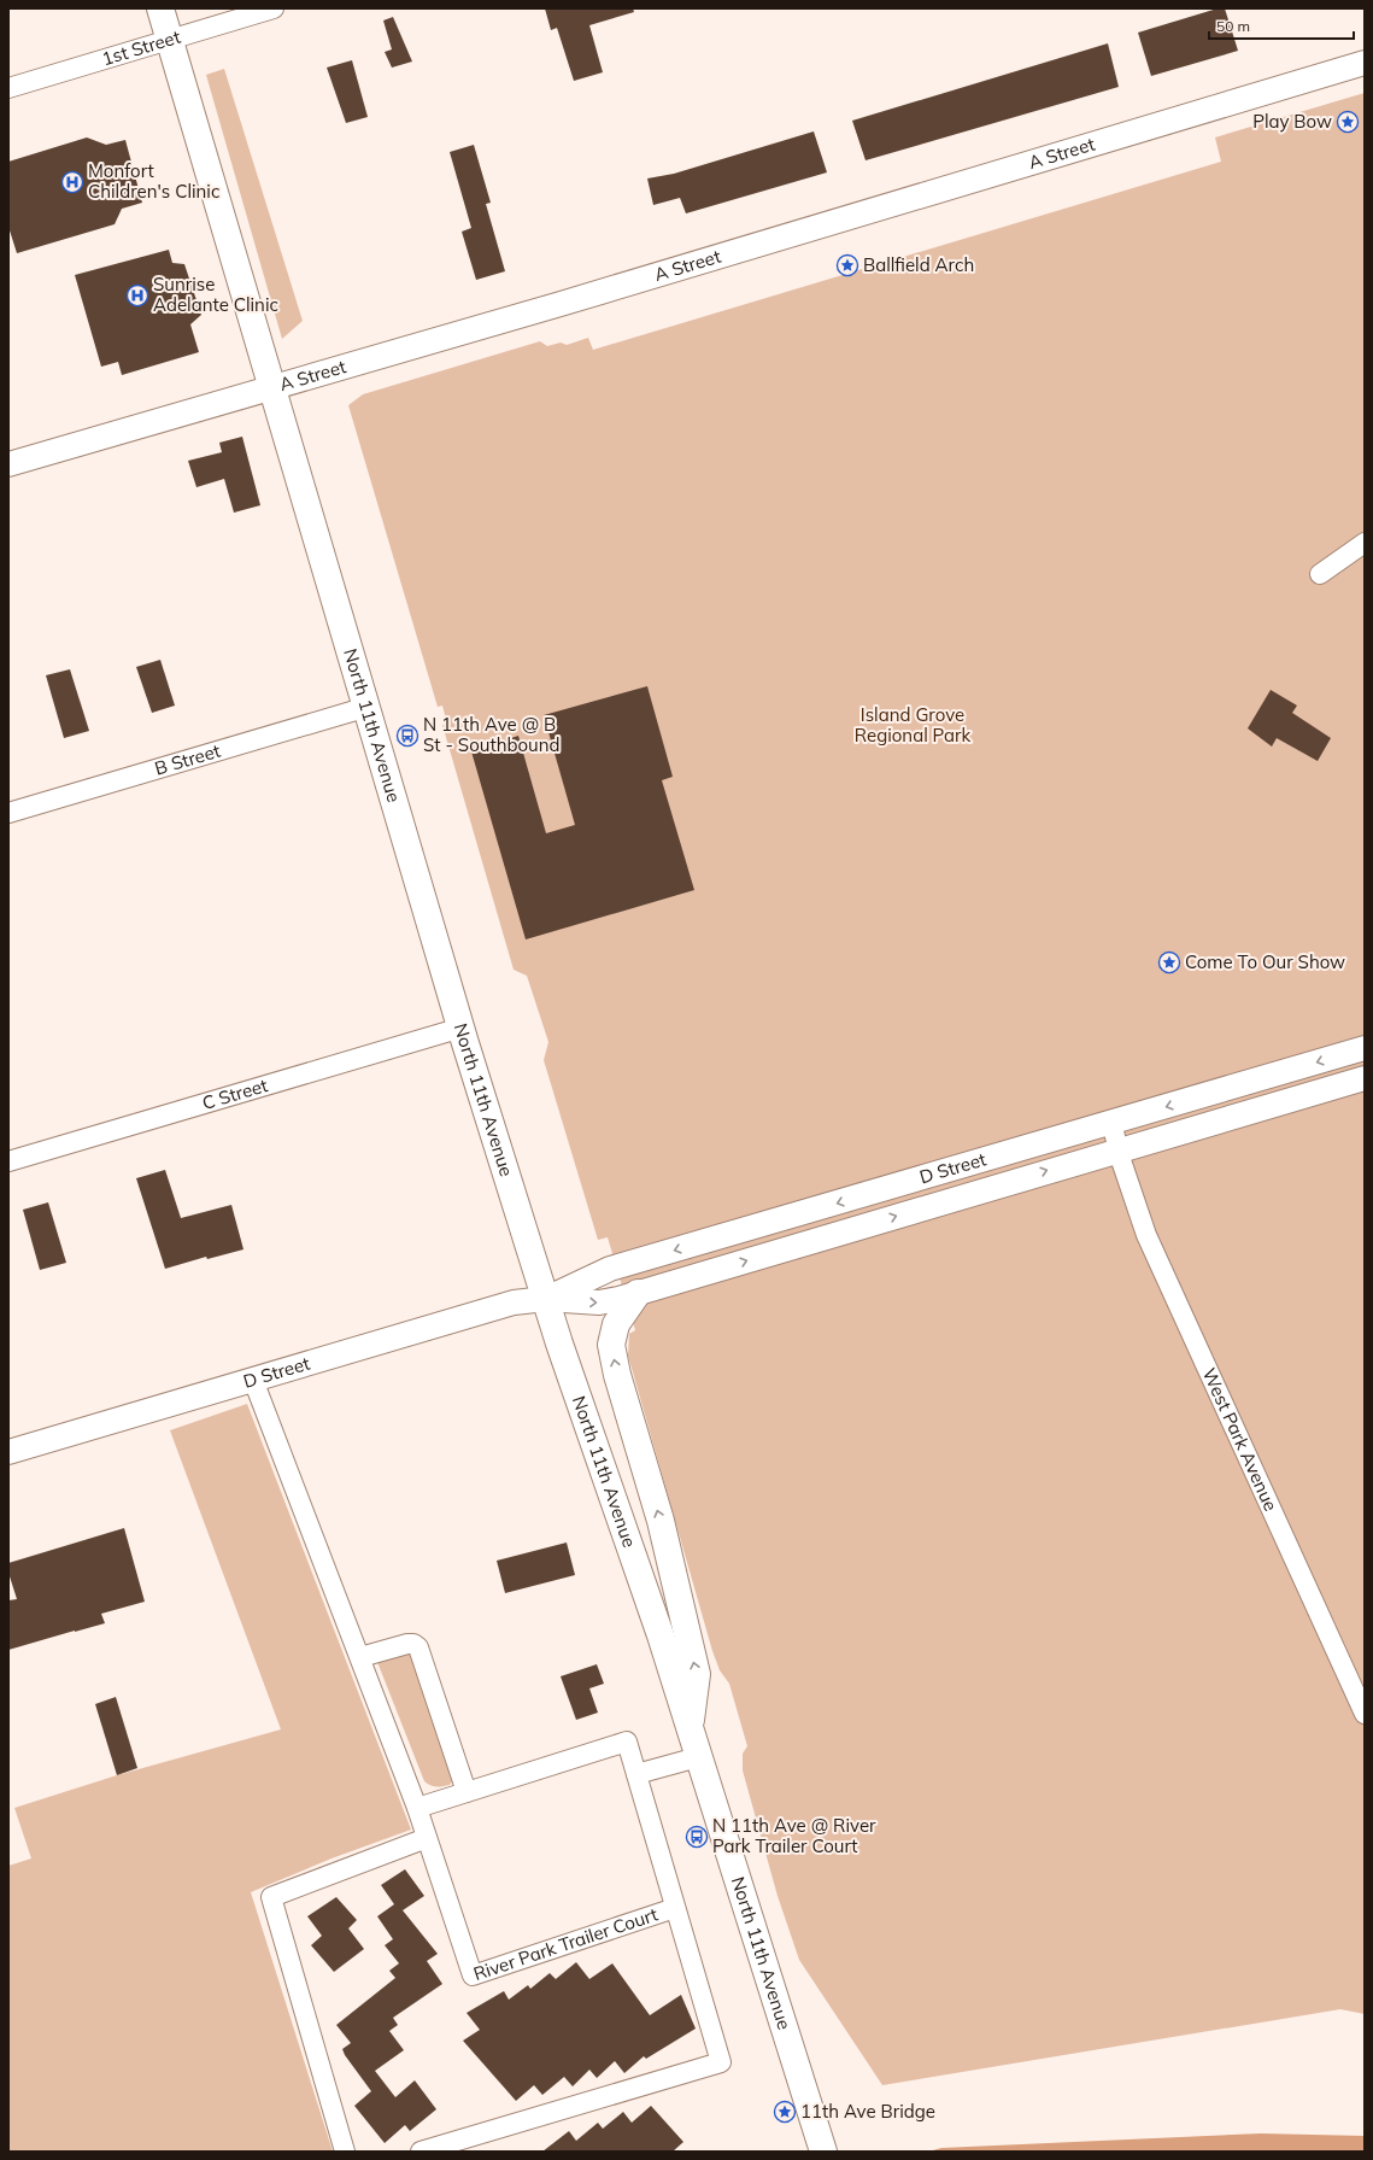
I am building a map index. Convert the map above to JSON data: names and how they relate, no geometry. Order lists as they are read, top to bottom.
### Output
{
  "streets": {
    "main road": ["North 11th Avenue"],
    "street": [
      "1st Street",
      "A Street",
      "B Street",
      "C Street",
      "D Street",
      "West Park Avenue",
      "River Park Trailer Court"
    ]
  },
  "crossings": [
    ["1st Street", "North 11th Avenue"],
    ["A Street", "North 11th Avenue"],
    ["North 11th Avenue", "B Street"],
    ["North 11th Avenue", "C Street"],
    ["North 11th Avenue", "D Street"],
    ["D Street", "West Park Avenue"]
  ],
  "parks": ["Island Grove Regional Park"],
  "places": {
    "place": [
      "Play Bow",
      "Ballfield Arch",
      "Come To Our Show",
      "11th Ave Bridge"
    ],
    "hospital": ["Monfort Children's Clinic", "Sunrise Adelante Clinic"],
    "bus stop": ["N 11th Ave @ B St - Southbound", "N 11th Ave @ River Park Trailer Court"]
  },
  "scale_bar": "50 m"
}
